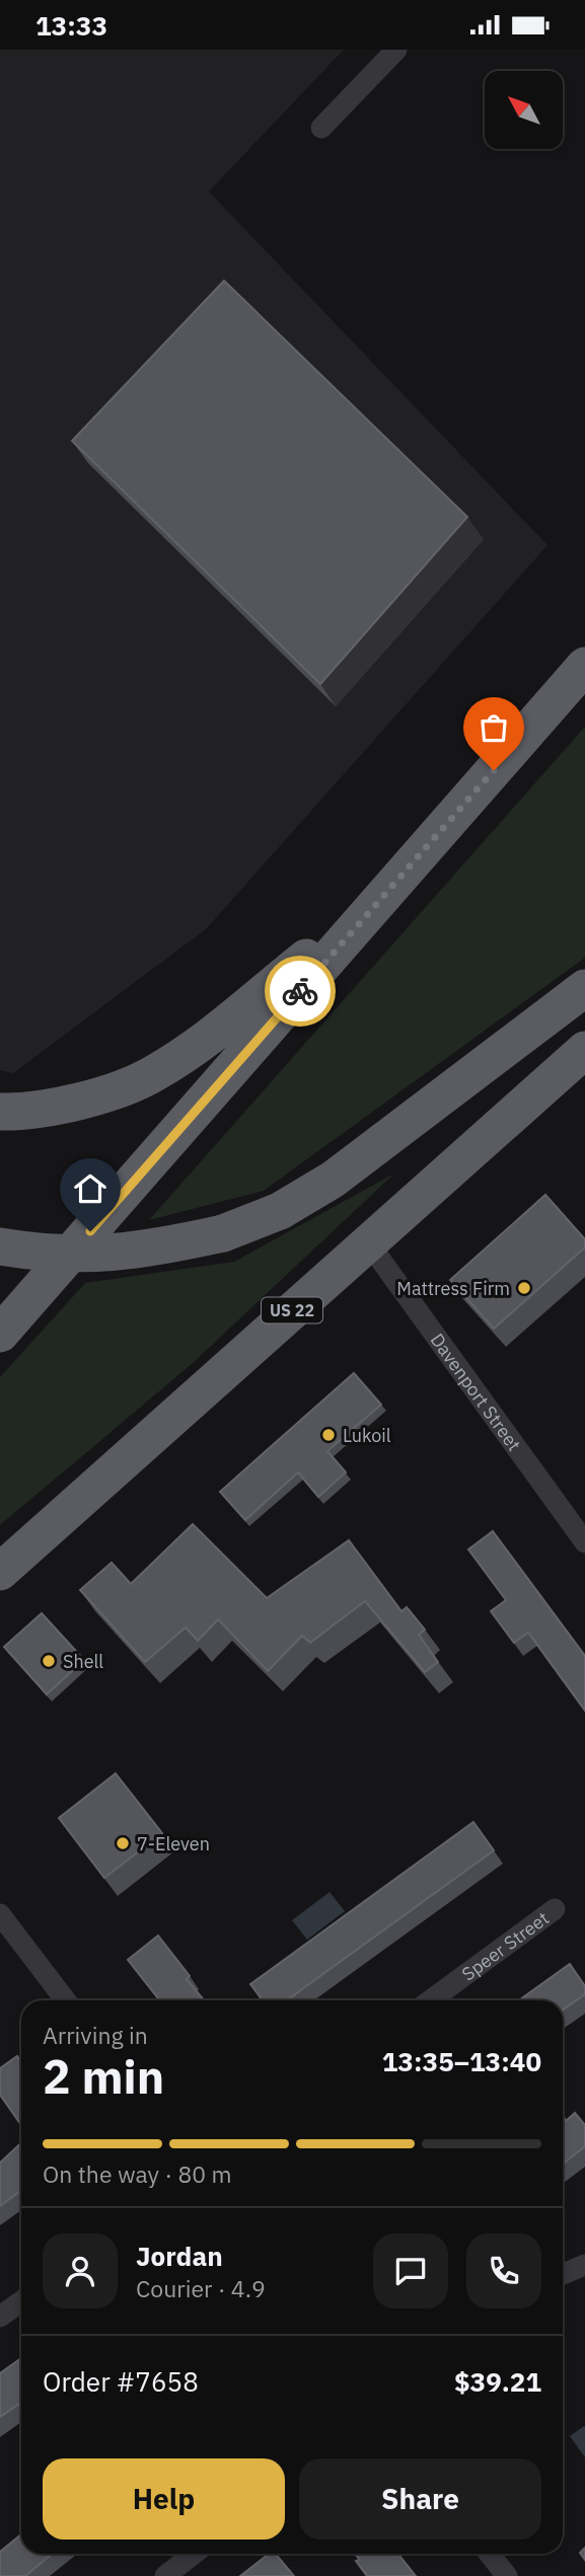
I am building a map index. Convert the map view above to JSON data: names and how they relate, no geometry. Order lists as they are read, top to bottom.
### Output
{
  "streets": {
    "highway": ["US 22"],
    "street": ["Davenport Street", "Speer Street"]
  },
  "crossings": [
    ["US 22", "Davenport Street"]
  ],
  "places": [
    "Mattress Firm",
    "Lukoil",
    "Shell",
    "7-Eleven"
  ],
  "north": "top left",
  "page": {
    "status": "13:33",
    "heading": ["2 min", "Arriving in", "13:35–13:40"],
    "panel": [
      "Jordan",
      "Courier · 4.9",
      "Order #7658",
      "$39.21"
    ],
    "bar": "On the way · 80 m",
    "buttons": ["Help", "Share"]
  }
}
